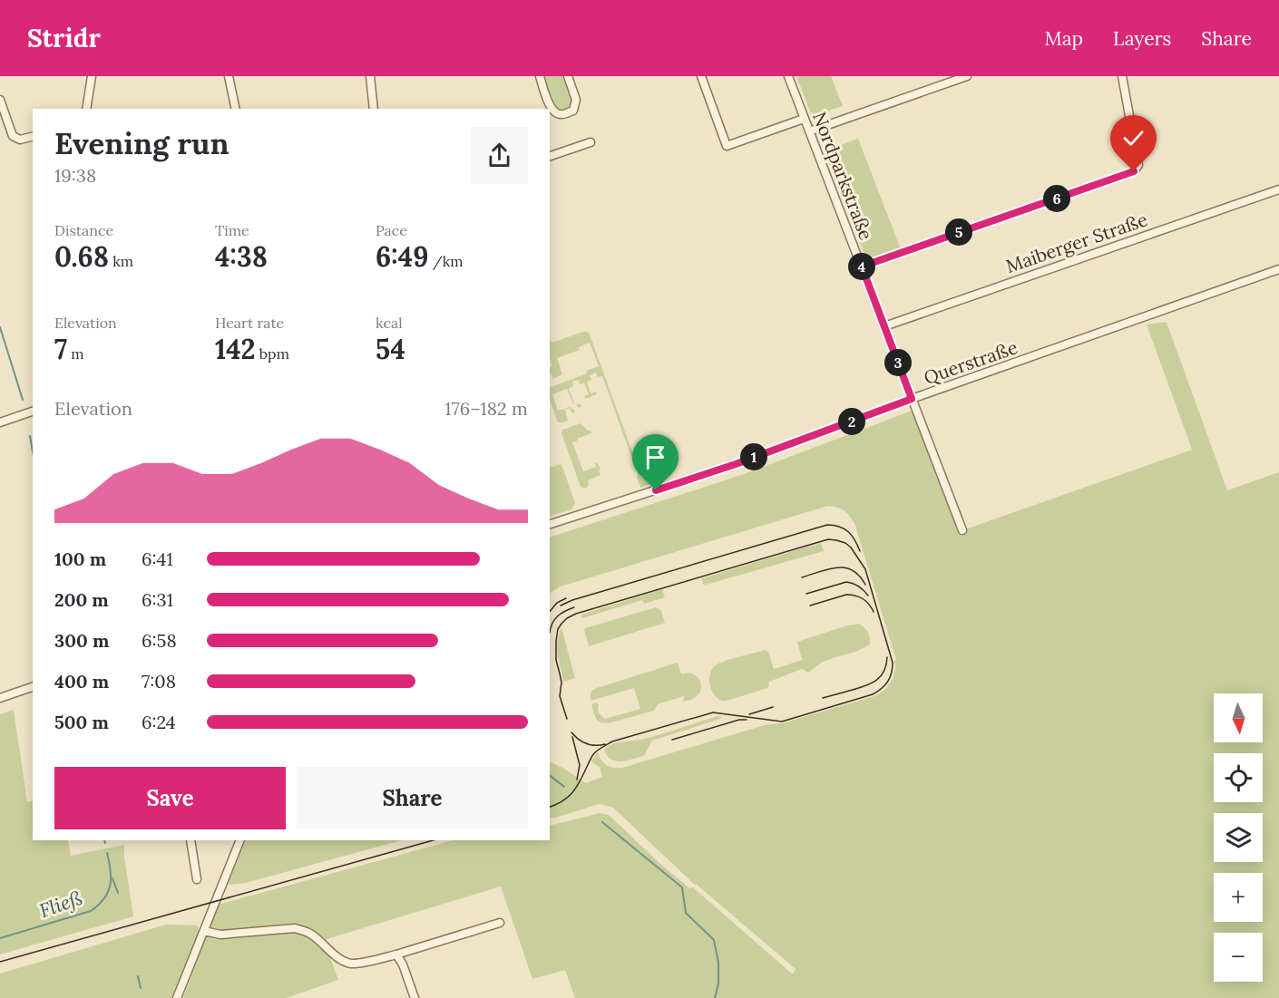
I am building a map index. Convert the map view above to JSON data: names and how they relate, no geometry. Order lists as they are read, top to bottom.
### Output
{
  "streets": {
    "street": ["Nordparkstraße", "Maiberger Straße", "Querstraße"]
  },
  "crossings": [
    ["Nordparkstraße", "Maiberger Straße"],
    ["Nordparkstraße", "Querstraße"]
  ],
  "water": ["Fließ"],
  "north": "bottom",
  "page": {
    "header": "Stridr",
    "nav": ["Map", "Layers", "Share"],
    "heading": ["Evening run", "19:38"],
    "pins": [
      "6",
      "5",
      "4",
      "3",
      "2",
      "1"
    ],
    "stats": [
      ["Distance", "0.68 km"],
      ["Time", "4:38"],
      ["Pace", "6:49 /km"],
      ["Elevation", "7 m"],
      ["Heart rate", "142 bpm"],
      ["kcal", "54"]
    ],
    "chart": ["Elevation", "176–182 m"],
    "list": [
      {
        "name": "100 m",
        "note": "6:41"
      },
      {
        "name": "200 m",
        "note": "6:31"
      },
      {
        "name": "300 m",
        "note": "6:58"
      },
      {
        "name": "400 m",
        "note": "7:08"
      },
      {
        "name": "500 m",
        "note": "6:24"
      }
    ],
    "map_buttons": ["+", "−"],
    "buttons": ["Save", "Share"]
  }
}
